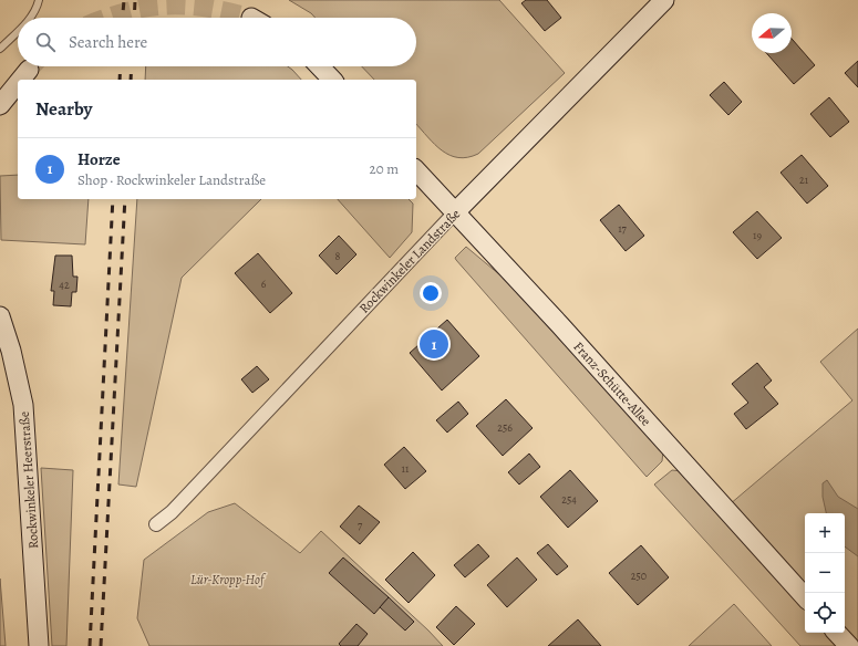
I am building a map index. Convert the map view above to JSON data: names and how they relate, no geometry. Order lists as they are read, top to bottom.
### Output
{
  "streets": {
    "main road": ["Rockwinkeler Landstraße", "Franz-Schütte-Allee", "Rockwinkeler Heerstraße"]
  },
  "crossings": [
    ["Rockwinkeler Landstraße", "Franz-Schütte-Allee"]
  ],
  "parks": ["Lür-Kropp-Hof"],
  "house_numbers": [
    "21",
    "17",
    "19",
    "8",
    "6",
    "42",
    "256",
    "11",
    "254",
    "7",
    "250"
  ],
  "north": "left",
  "page": {
    "search": "Search here",
    "heading": "Nearby",
    "list": [
      {
        "mark": "1",
        "name": "Horze",
        "note": "Shop · Rockwinkeler Landstraße",
        "value": "20 m"
      }
    ],
    "pins": "1",
    "map_buttons": ["+", "−"]
  }
}
